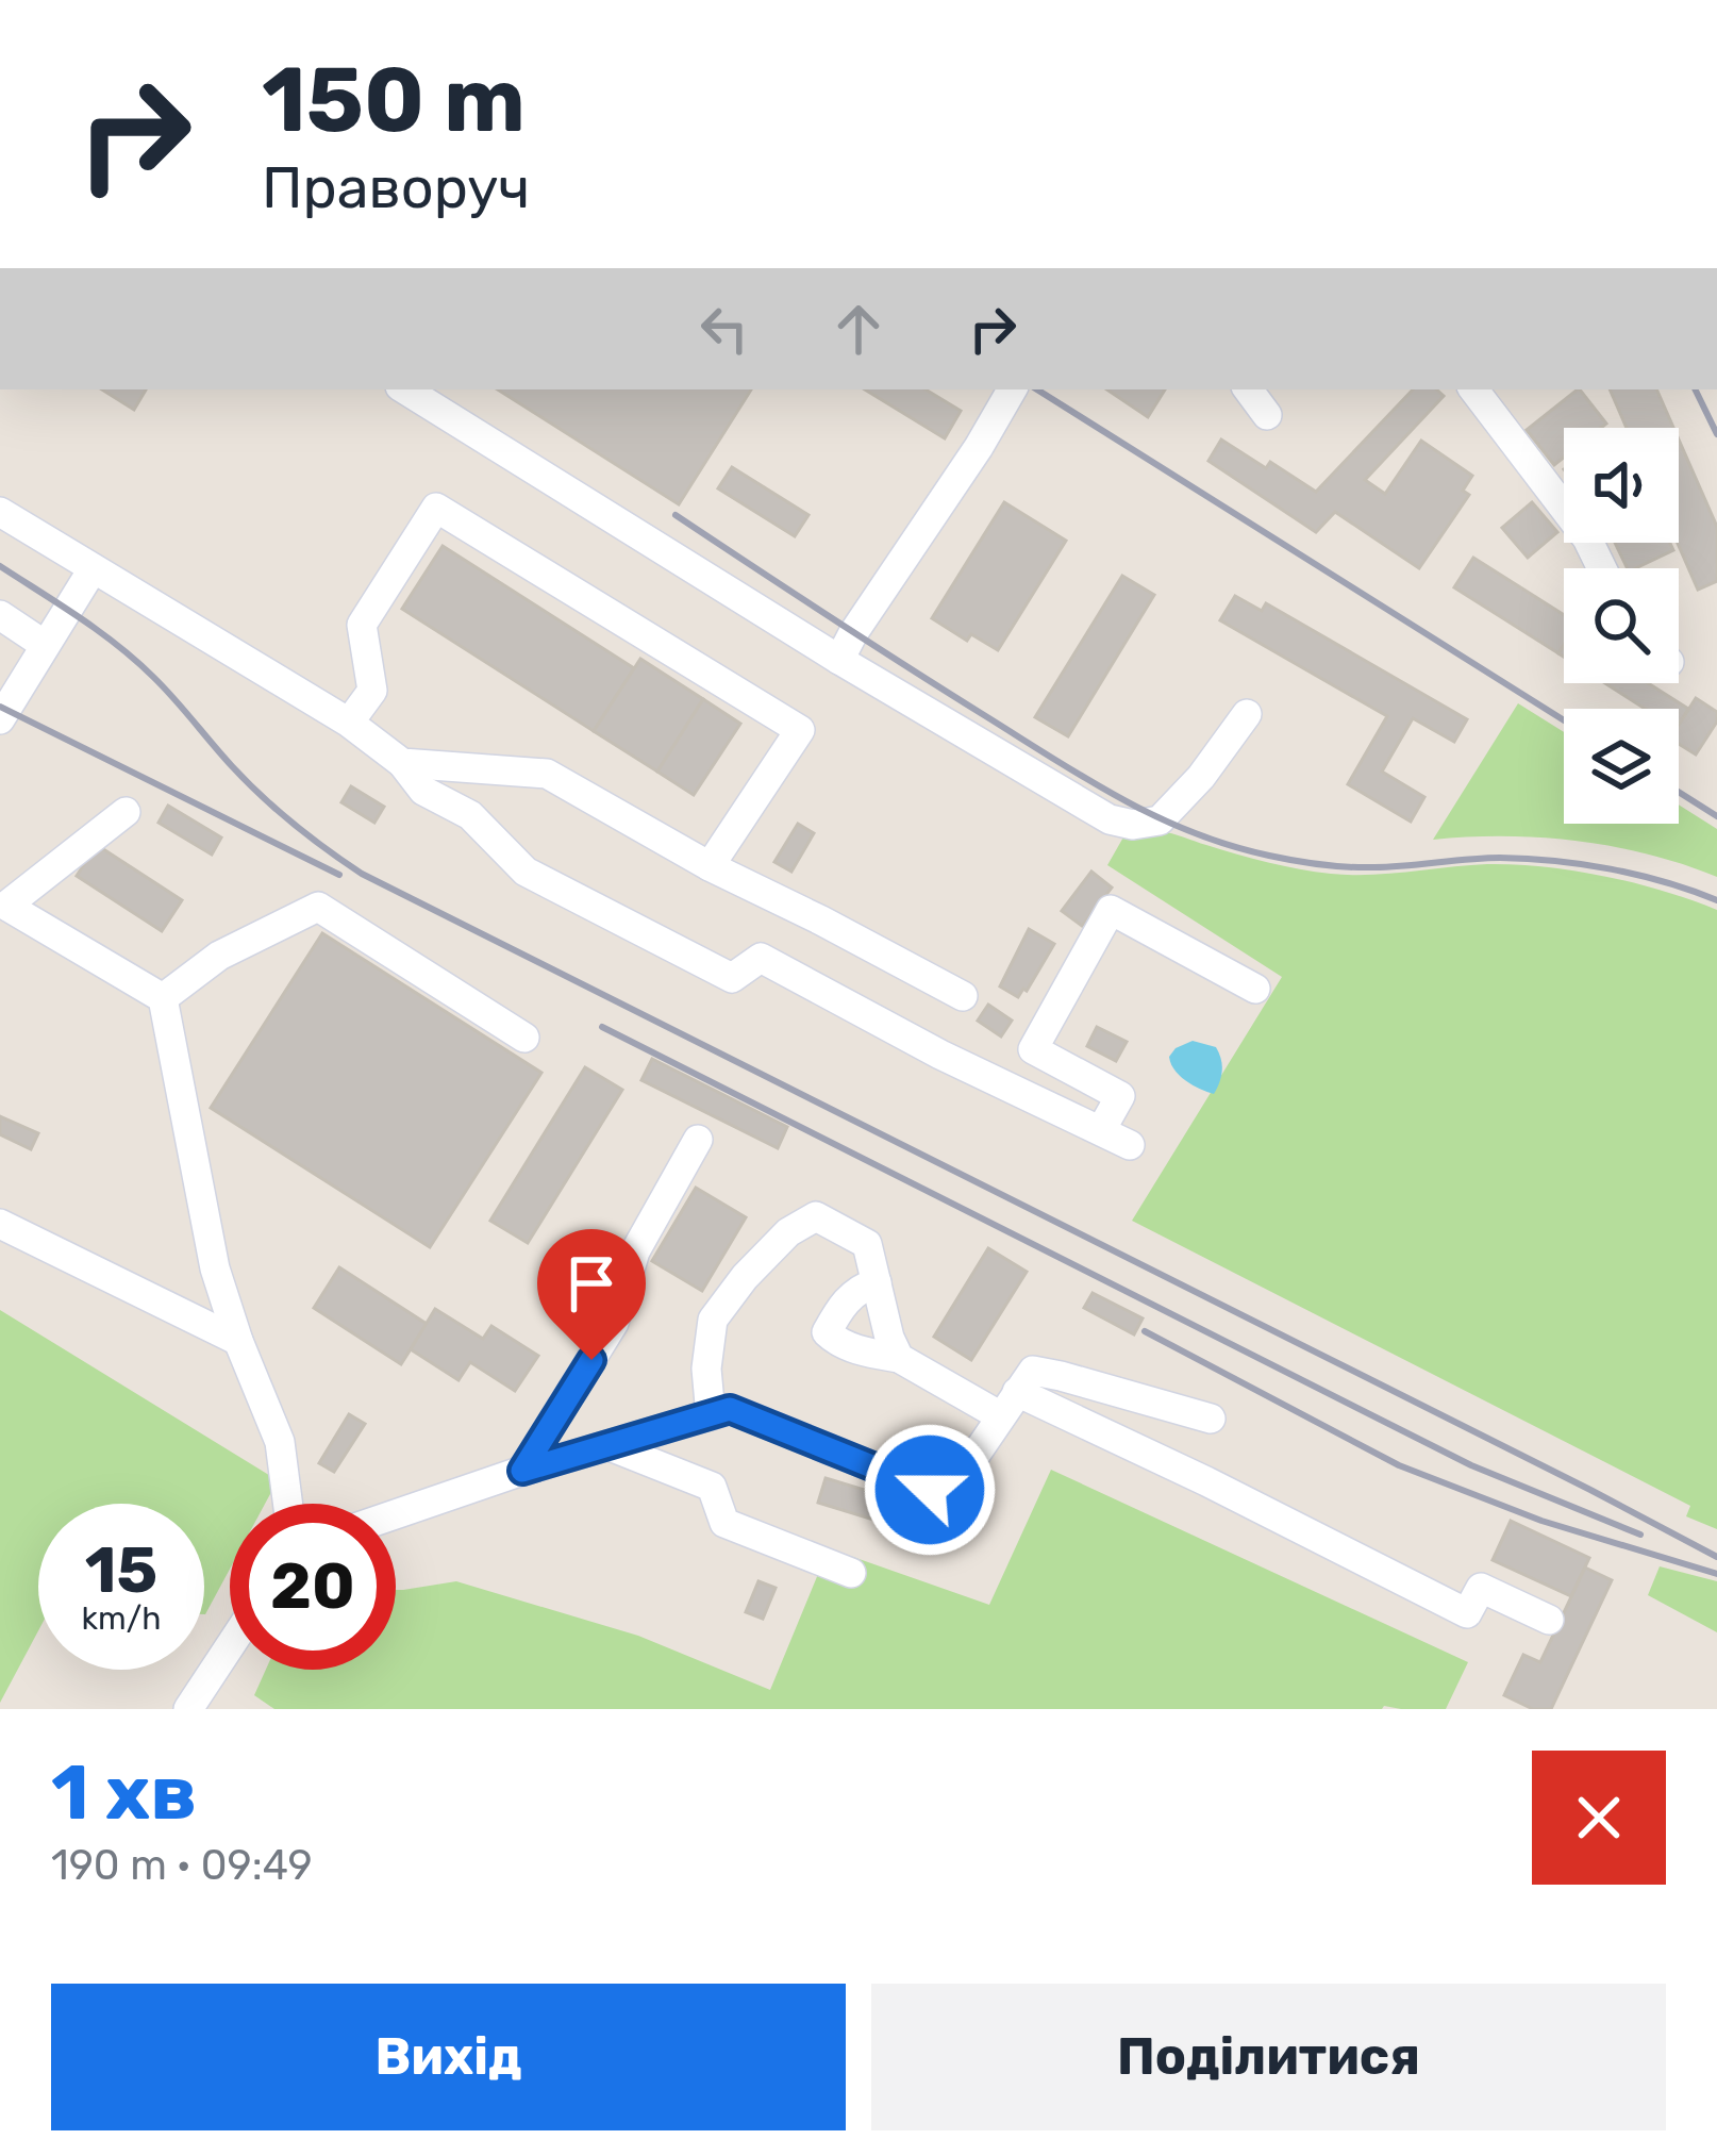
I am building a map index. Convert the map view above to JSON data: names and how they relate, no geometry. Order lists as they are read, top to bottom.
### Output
{
  "page": {
    "turn": ["150 m", "Праворуч"],
    "speed": "15 km/h",
    "limit": "20",
    "heading": ["1 хв", "190 m · 09:49"],
    "buttons": ["Вихід", "Поділитися"]
  }
}
